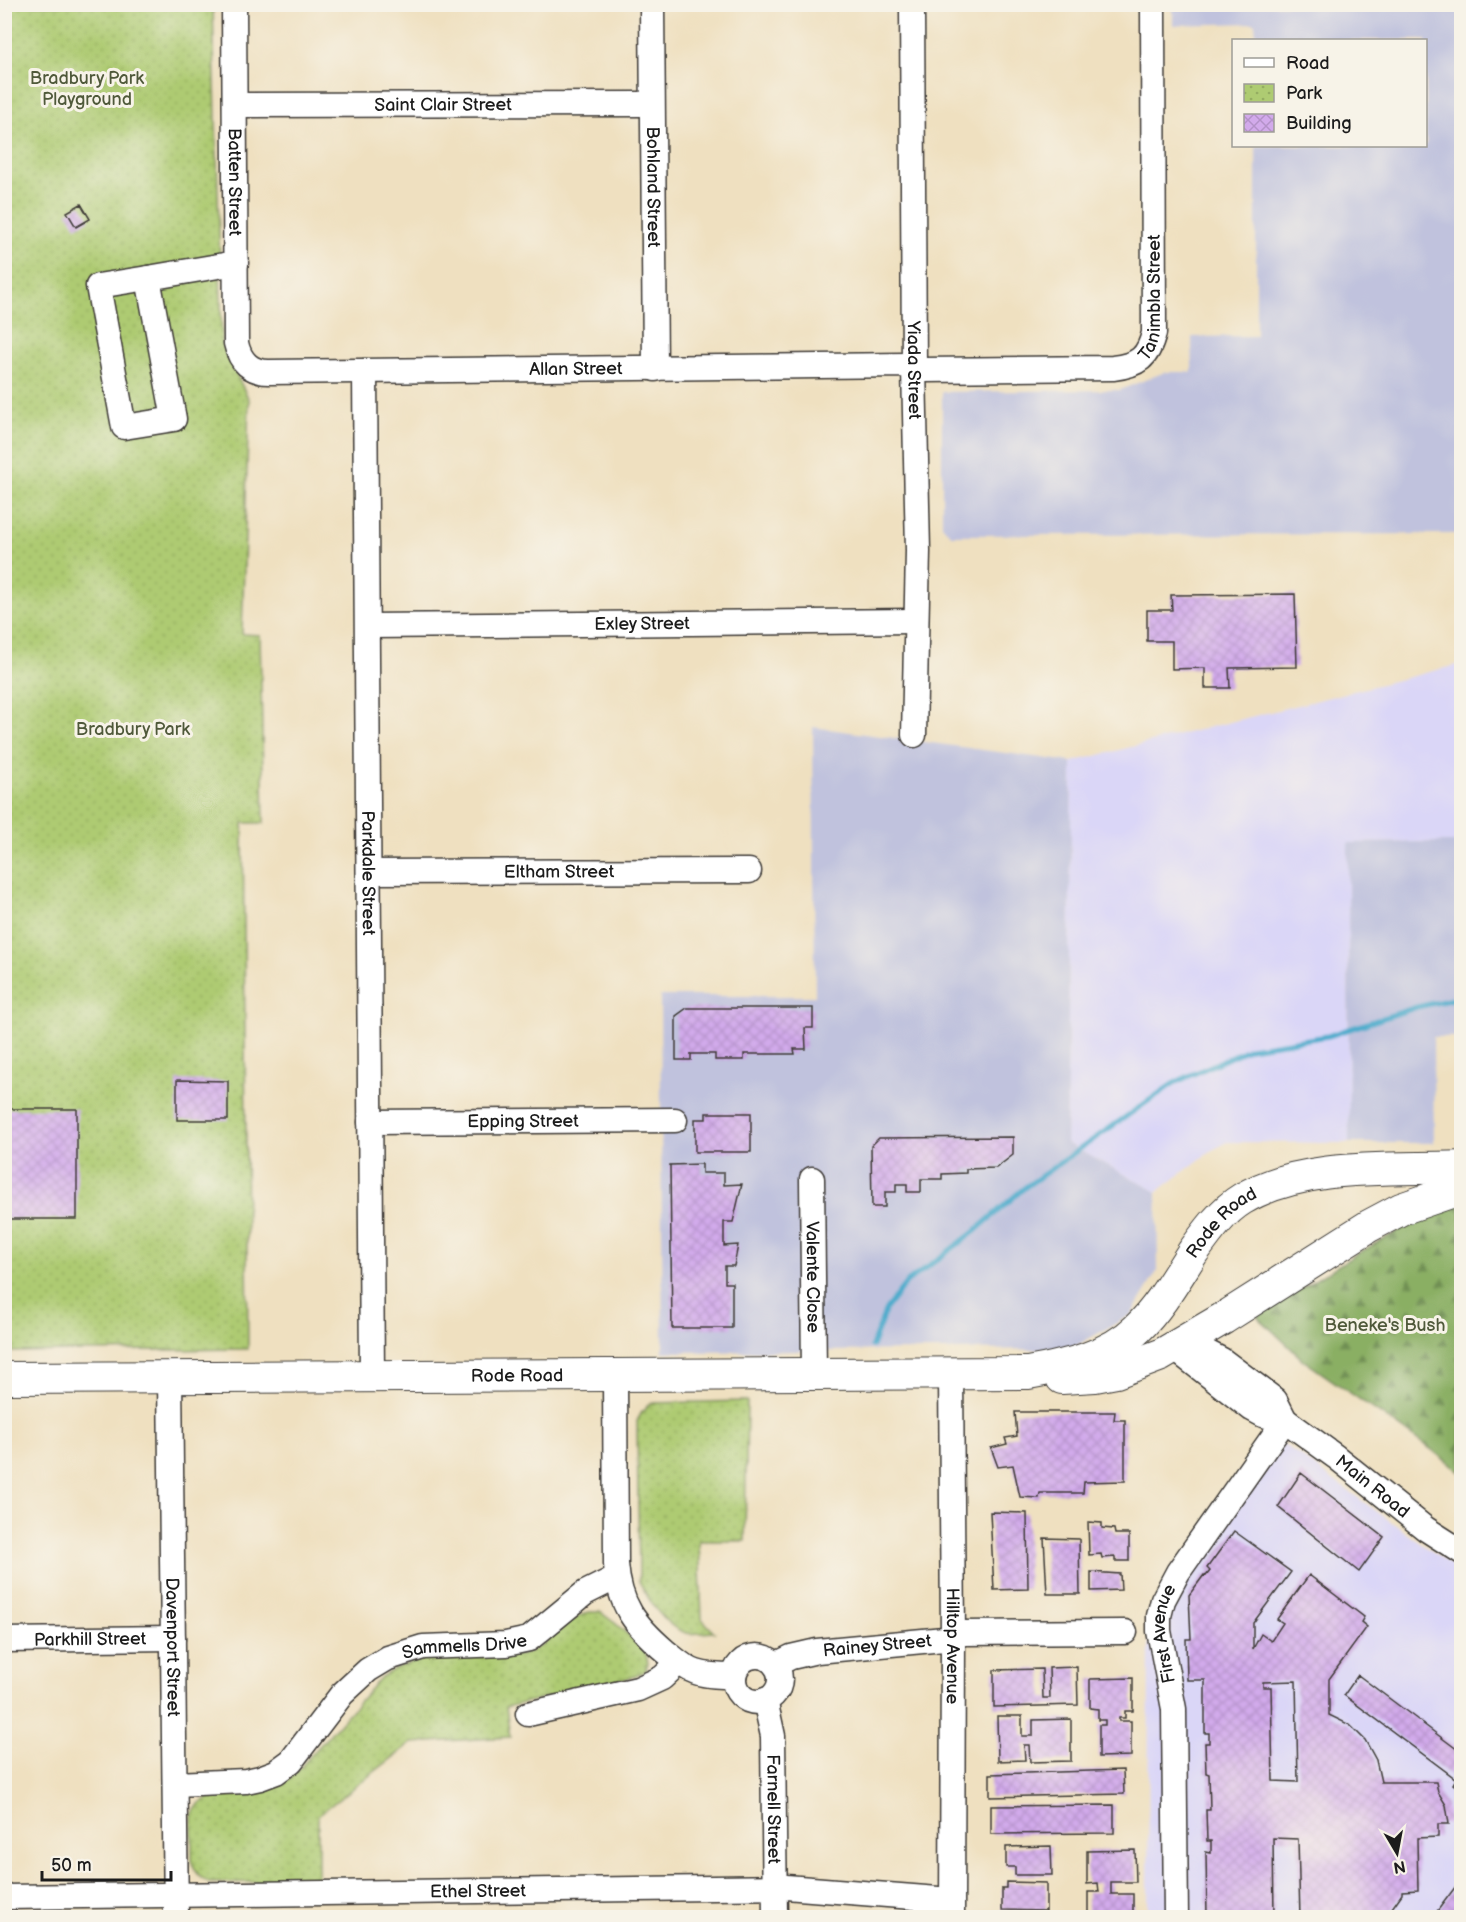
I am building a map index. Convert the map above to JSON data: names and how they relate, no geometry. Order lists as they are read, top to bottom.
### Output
{
  "streets": {
    "main road": ["Rode Road"],
    "street": [
      "Saint Clair Street",
      "Batten Street",
      "Bohland Street",
      "Tanimbla Street",
      "Allan Street",
      "Yiada Street",
      "Exley Street",
      "Eltham Street",
      "Parkdale Street",
      "Epping Street",
      "Valente Close",
      "Main Road",
      "First Avenue",
      "Parkhill Street",
      "Rainey Street",
      "Hilltop Avenue",
      "Sammells Drive",
      "Davenport Street",
      "Farnell Street",
      "Ethel Street"
    ]
  },
  "crossings": [
    ["Saint Clair Street", "Batten Street"],
    ["Saint Clair Street", "Bohland Street"],
    ["Batten Street", "Allan Street"],
    ["Bohland Street", "Allan Street"],
    ["Tanimbla Street", "Allan Street"],
    ["Tanimbla Street", "Yiada Street"],
    ["Allan Street", "Yiada Street"],
    ["Allan Street", "Parkdale Street"],
    ["Yiada Street", "Exley Street"],
    ["Exley Street", "Parkdale Street"],
    ["Eltham Street", "Parkdale Street"],
    ["Parkdale Street", "Epping Street"],
    ["Parkdale Street", "Rode Road"],
    ["Rode Road", "Valente Close"],
    ["Rode Road", "Main Road"],
    ["Rode Road", "Hilltop Avenue"],
    ["Rode Road", "Davenport Street"],
    ["Main Road", "First Avenue"],
    ["Parkhill Street", "Davenport Street"],
    ["Rainey Street", "Hilltop Avenue"],
    ["Rainey Street", "Farnell Street"],
    ["Hilltop Avenue", "Ethel Street"],
    ["Sammells Drive", "Davenport Street"],
    ["Davenport Street", "Ethel Street"],
    ["Farnell Street", "Ethel Street"]
  ],
  "parks": ["Bradbury Park Playground", "Bradbury Park", "Beneke's Bush"],
  "legend": ["Road", "Park", "Building"],
  "scale_bar": "50 m",
  "north": "bottom"
}
